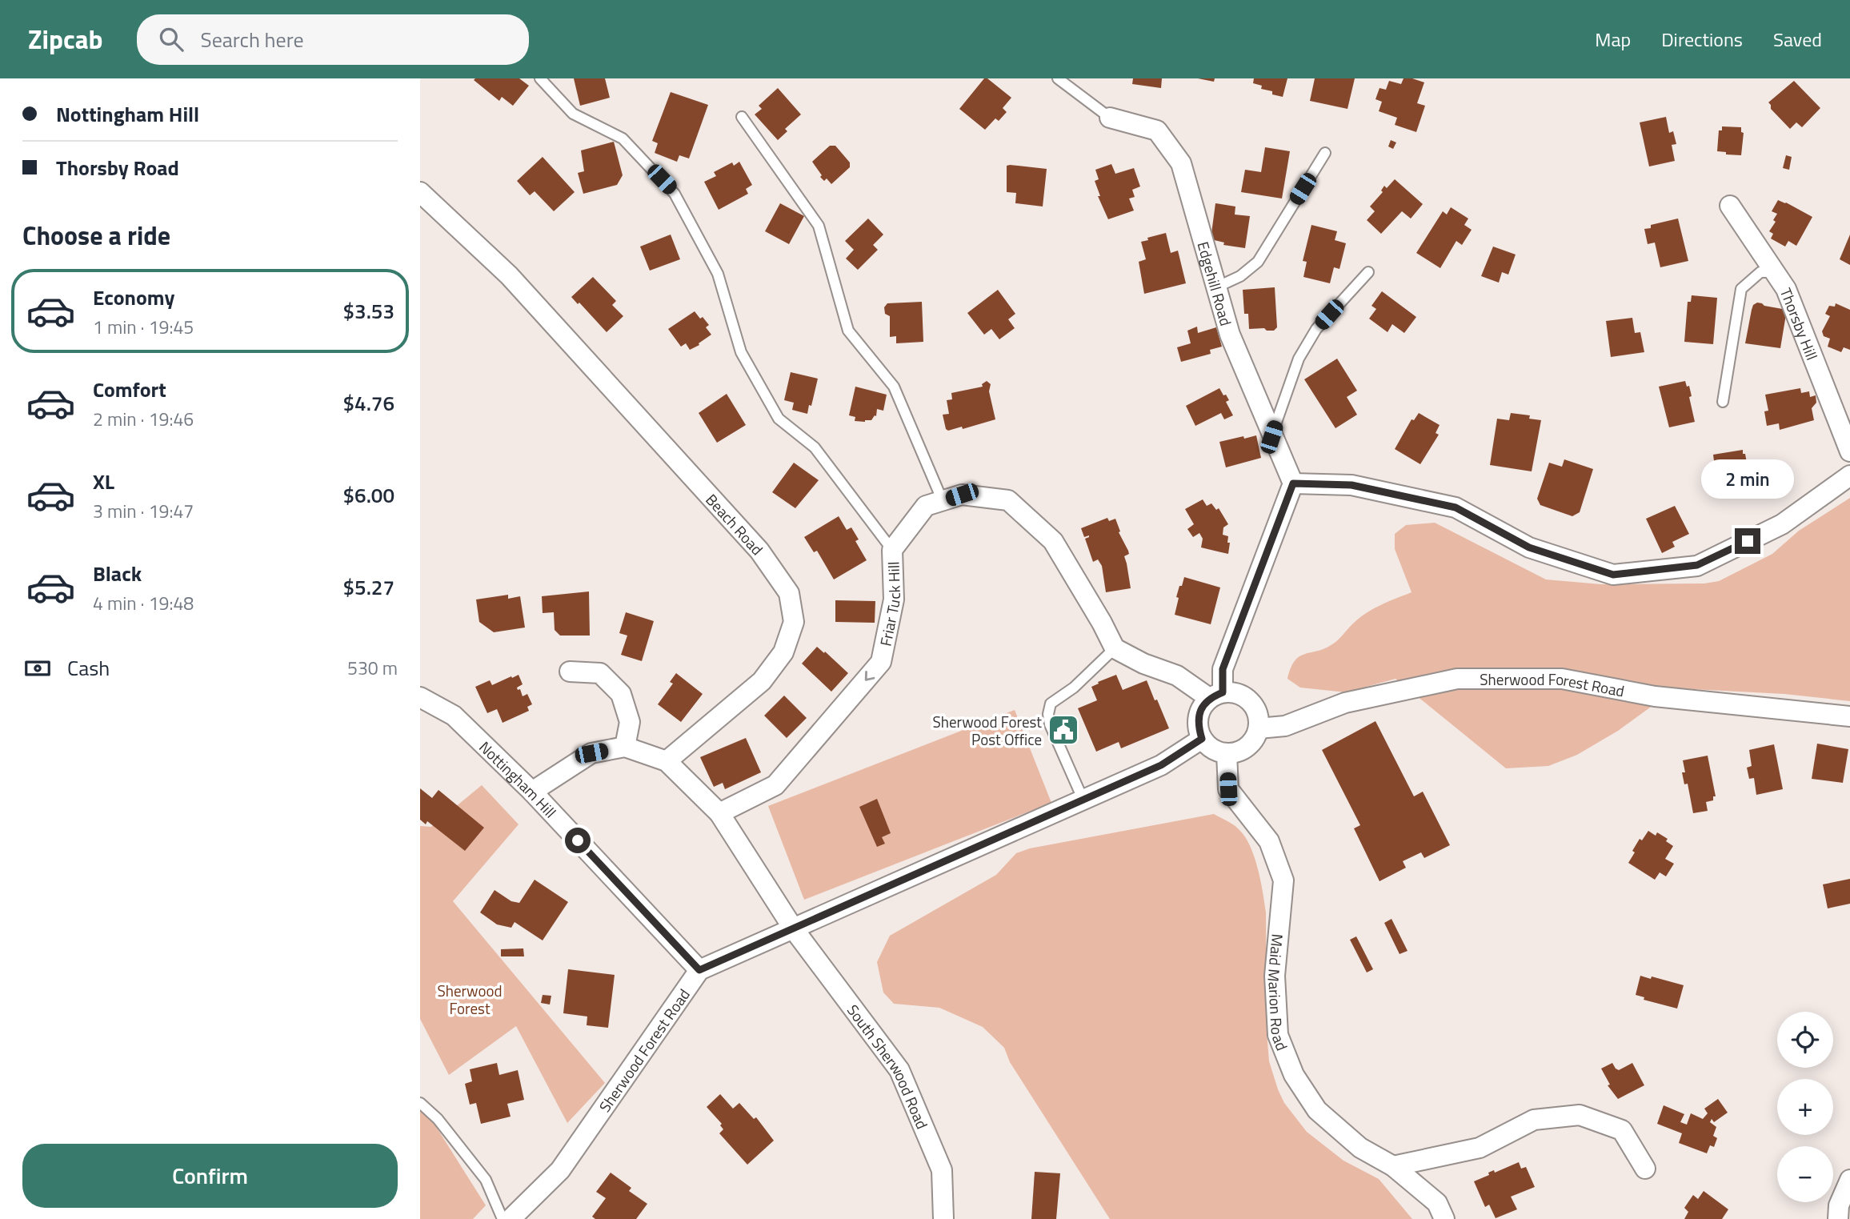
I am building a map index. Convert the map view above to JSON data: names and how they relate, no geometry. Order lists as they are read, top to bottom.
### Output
{
  "streets": {
    "street": [
      "Edgehill Road",
      "Thorsby Hill",
      "Beach Road",
      "Friar Tuck Hill",
      "Sherwood Forest Road",
      "Nottingham Hill",
      "Maid Marion Road",
      "South Sherwood Road"
    ]
  },
  "crossings": [
    ["Sherwood Forest Road", "Nottingham Hill"],
    ["Sherwood Forest Road", "Maid Marion Road"]
  ],
  "one_way": ["Friar Tuck Hill"],
  "parks": ["Sherwood Forest"],
  "places": {
    "public building": ["Sherwood Forest Post Office"]
  },
  "page": {
    "header": "Zipcab",
    "search": "Search here",
    "nav": ["Map", "Directions", "Saved"],
    "banner": ["Nottingham Hill", "Thorsby Road"],
    "heading": "Choose a ride",
    "list": [
      {
        "name": "Economy",
        "note": "1 min · 19:45",
        "value": "$3.53"
      },
      {
        "name": "Comfort",
        "note": "2 min · 19:46",
        "value": "$4.76"
      },
      {
        "name": "XL",
        "note": "3 min · 19:47",
        "value": "$6.00"
      },
      {
        "name": "Black",
        "note": "4 min · 19:48",
        "value": "$5.27"
      }
    ],
    "bubble": "2 min",
    "pay": ["Cash", "530 m"],
    "map_buttons": ["+", "−"],
    "buttons": "Confirm"
  }
}
